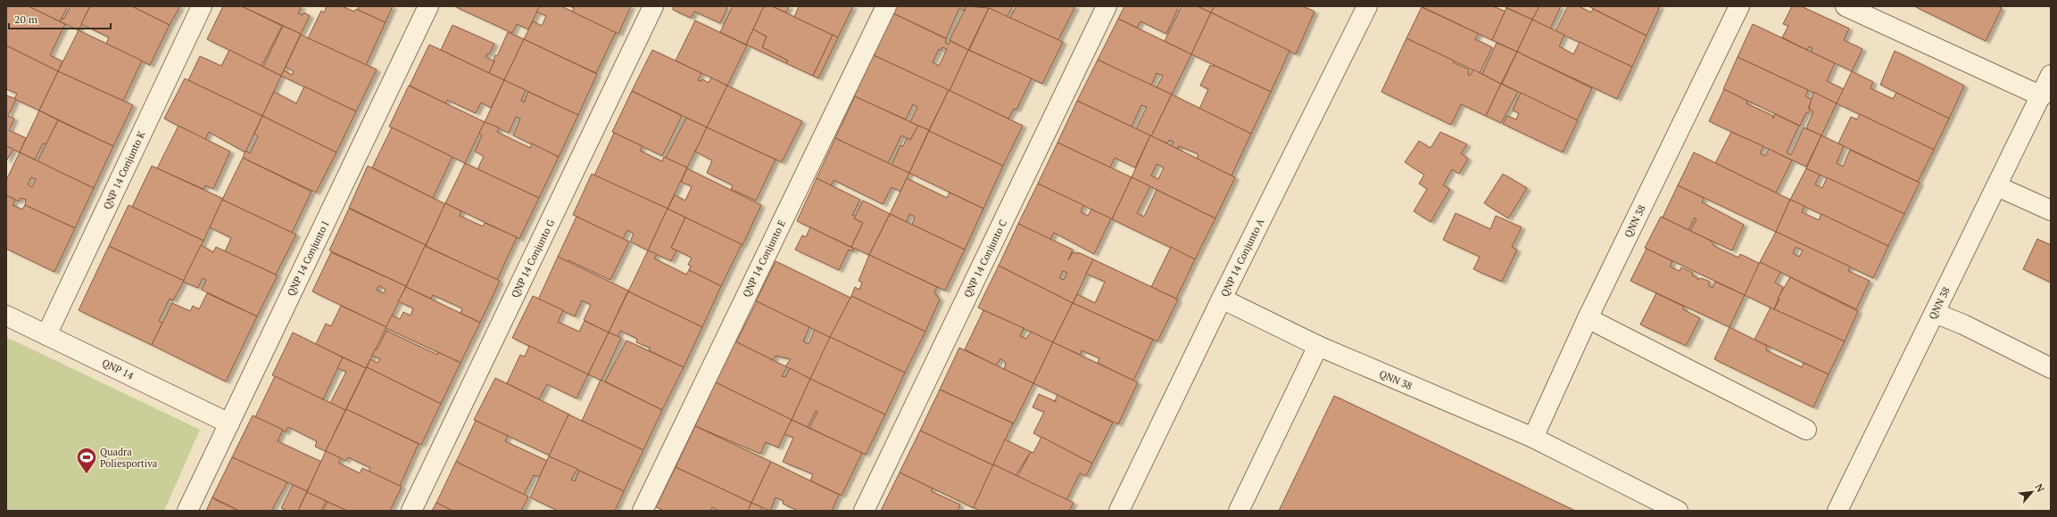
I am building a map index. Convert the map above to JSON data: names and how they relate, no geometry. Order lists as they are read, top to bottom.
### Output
{
  "streets": {
    "street": [
      "QNP 14 Conjunto K",
      "QNN 38",
      "QNP 14 Conjunto A",
      "QNP 14 Conjunto I",
      "QNP 14 Conjunto G",
      "QNP 14 Conjunto E",
      "QNP 14 Conjunto C",
      "QNP 14"
    ]
  },
  "crossings": [
    ["QNP 14 Conjunto K", "QNP 14"],
    ["QNN 38", "QNP 14 Conjunto A"],
    ["QNP 14 Conjunto I", "QNP 14"]
  ],
  "places": {
    "sports": ["Quadra Poliesportiva"]
  },
  "scale_bar": "20 m",
  "north": "top right"
}
